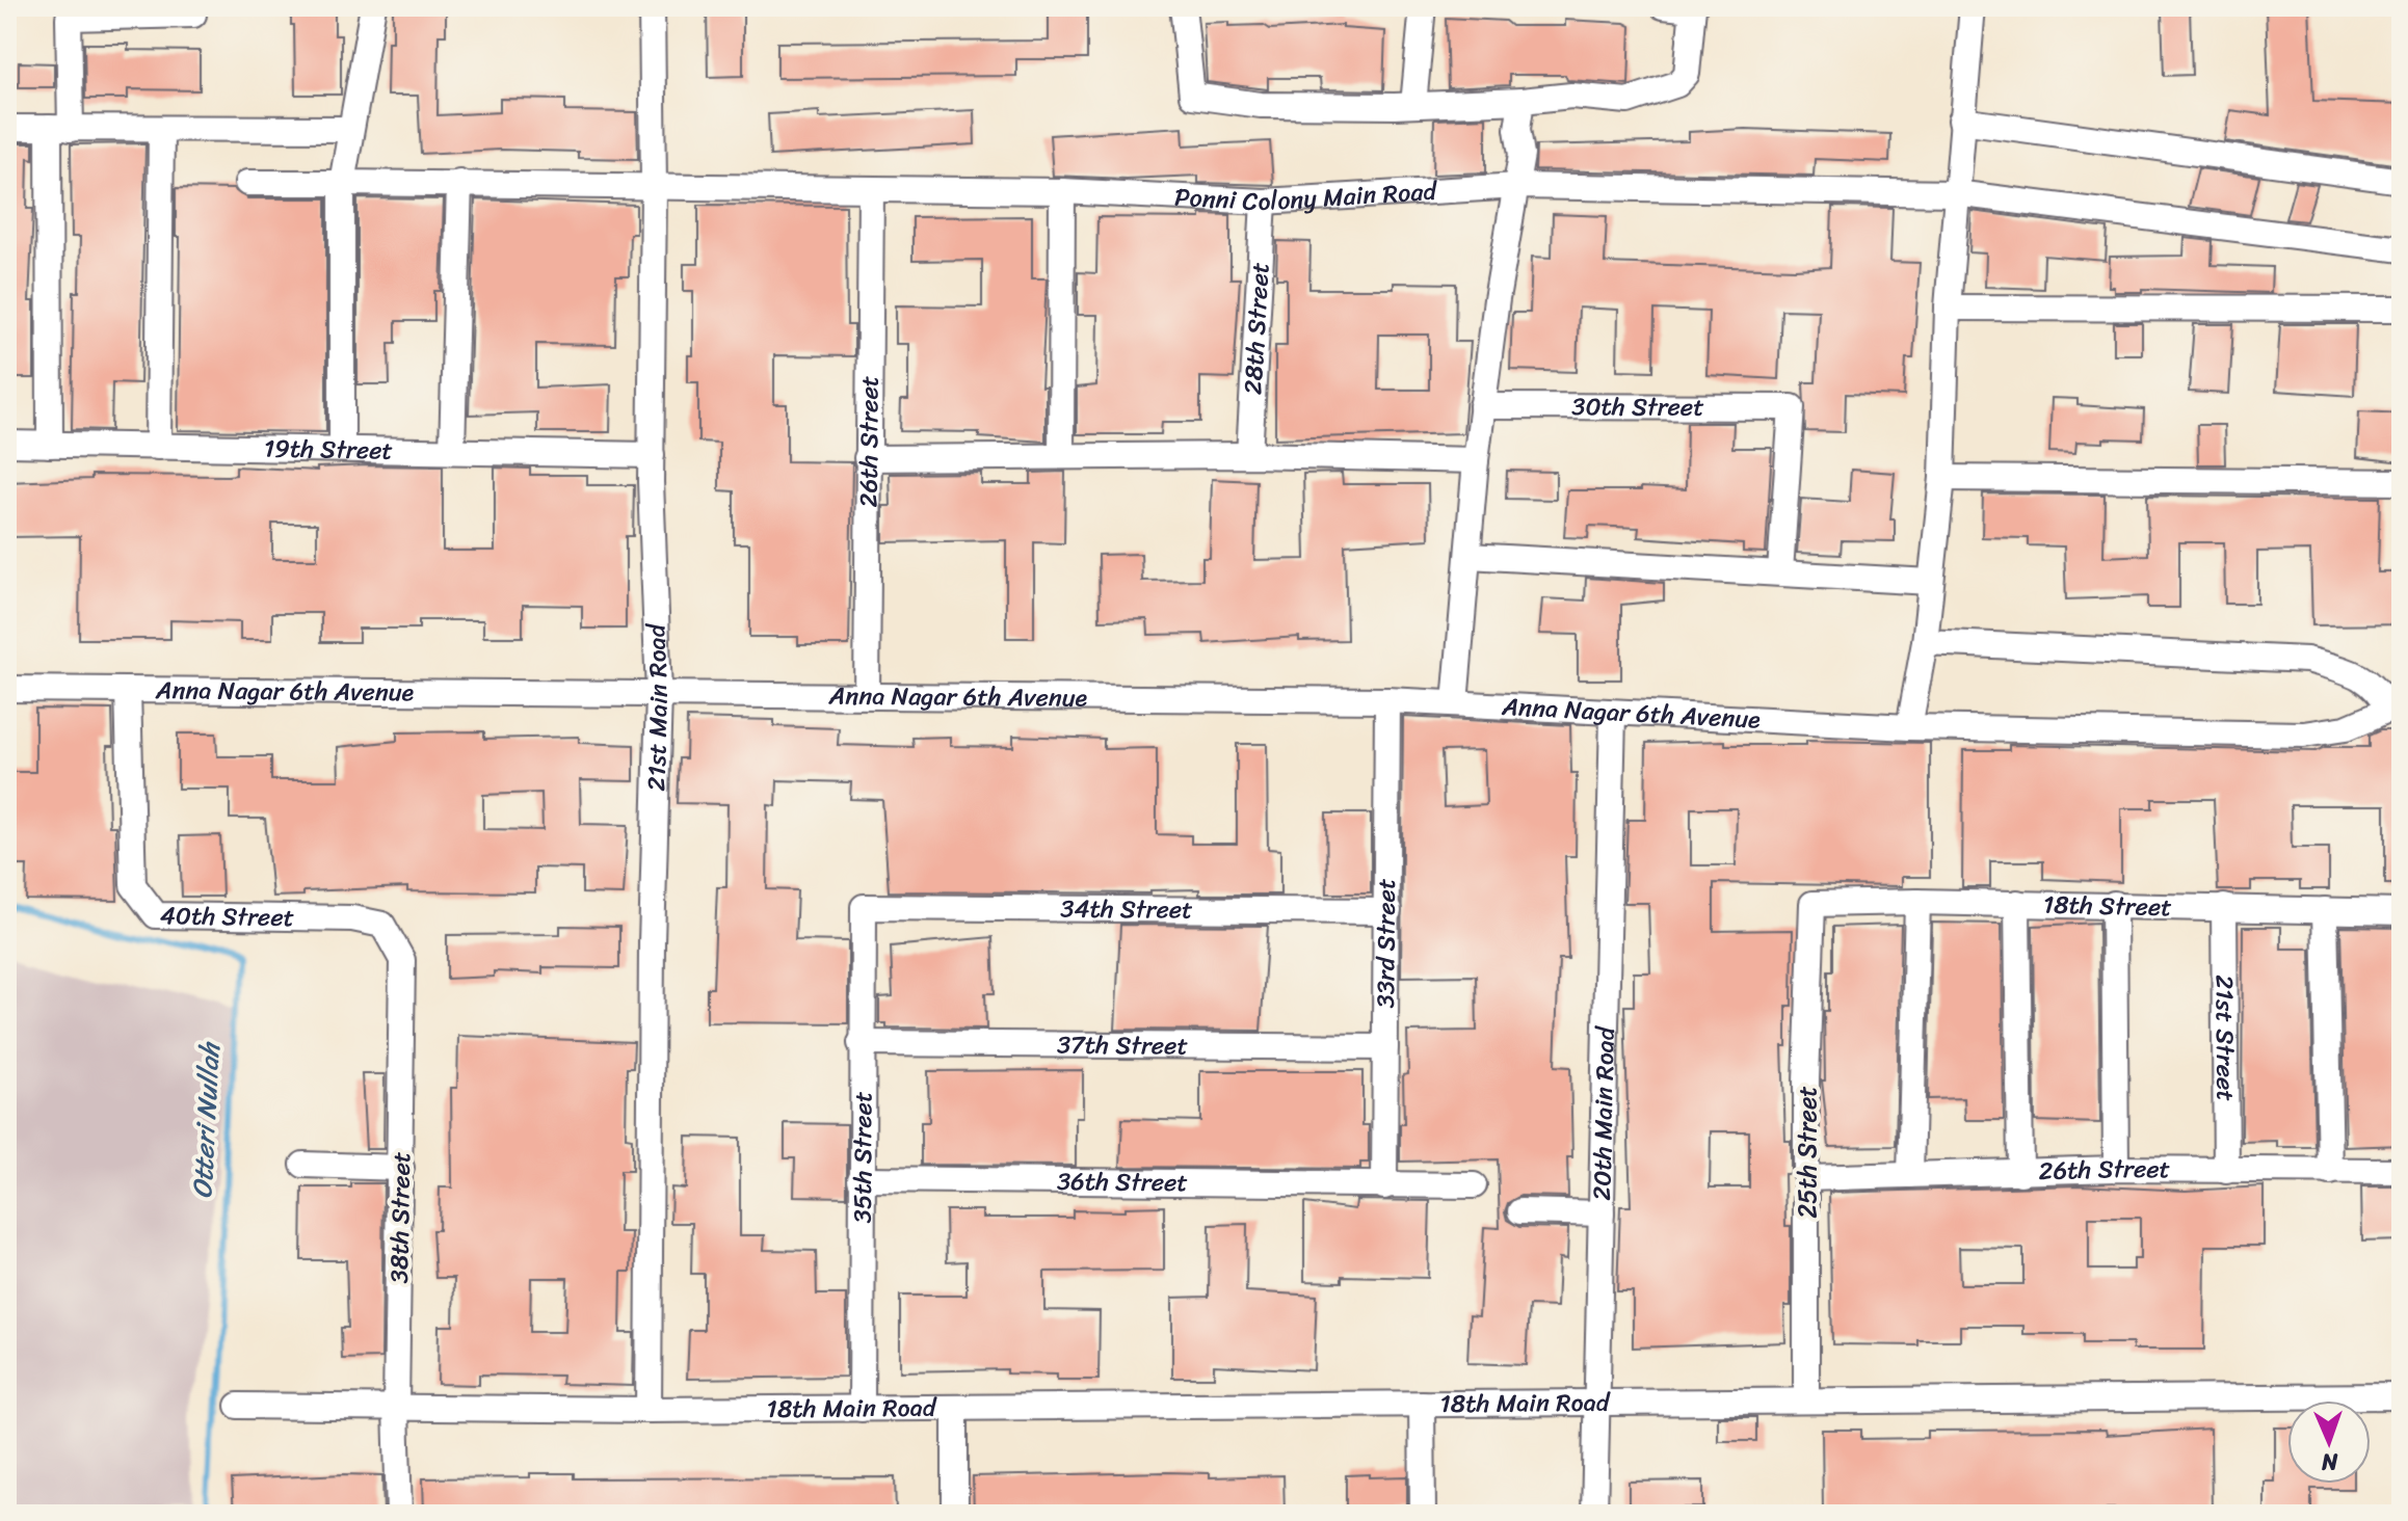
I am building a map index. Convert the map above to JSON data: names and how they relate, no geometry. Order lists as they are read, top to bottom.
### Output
{
  "streets": {
    "street": [
      "Ponni Colony Main Road",
      "28th Street",
      "30th Street",
      "26th Street",
      "19th Street",
      "Anna Nagar 6th Avenue",
      "21st Main Road",
      "18th Street",
      "34th Street",
      "40th Street",
      "33rd Street",
      "21st Street",
      "37th Street",
      "20th Main Road",
      "25th Street",
      "35th Street",
      "36th Street",
      "38th Street",
      "18th Main Road"
    ]
  },
  "crossings": [
    ["Ponni Colony Main Road", "28th Street"],
    ["Ponni Colony Main Road", "26th Street"],
    ["Ponni Colony Main Road", "21st Main Road"],
    ["26th Street", "Anna Nagar 6th Avenue"],
    ["26th Street", "21st Street"],
    ["26th Street", "25th Street"],
    ["19th Street", "21st Main Road"],
    ["Anna Nagar 6th Avenue", "21st Main Road"],
    ["Anna Nagar 6th Avenue", "40th Street"],
    ["Anna Nagar 6th Avenue", "33rd Street"],
    ["Anna Nagar 6th Avenue", "20th Main Road"],
    ["21st Main Road", "18th Main Road"],
    ["18th Street", "21st Street"],
    ["18th Street", "25th Street"],
    ["34th Street", "33rd Street"],
    ["34th Street", "35th Street"],
    ["40th Street", "38th Street"],
    ["33rd Street", "37th Street"],
    ["33rd Street", "36th Street"],
    ["37th Street", "35th Street"],
    ["20th Main Road", "18th Main Road"],
    ["25th Street", "18th Main Road"],
    ["35th Street", "36th Street"],
    ["35th Street", "18th Main Road"],
    ["38th Street", "18th Main Road"]
  ],
  "water": ["Otteri Nullah"],
  "north": "bottom"
}
